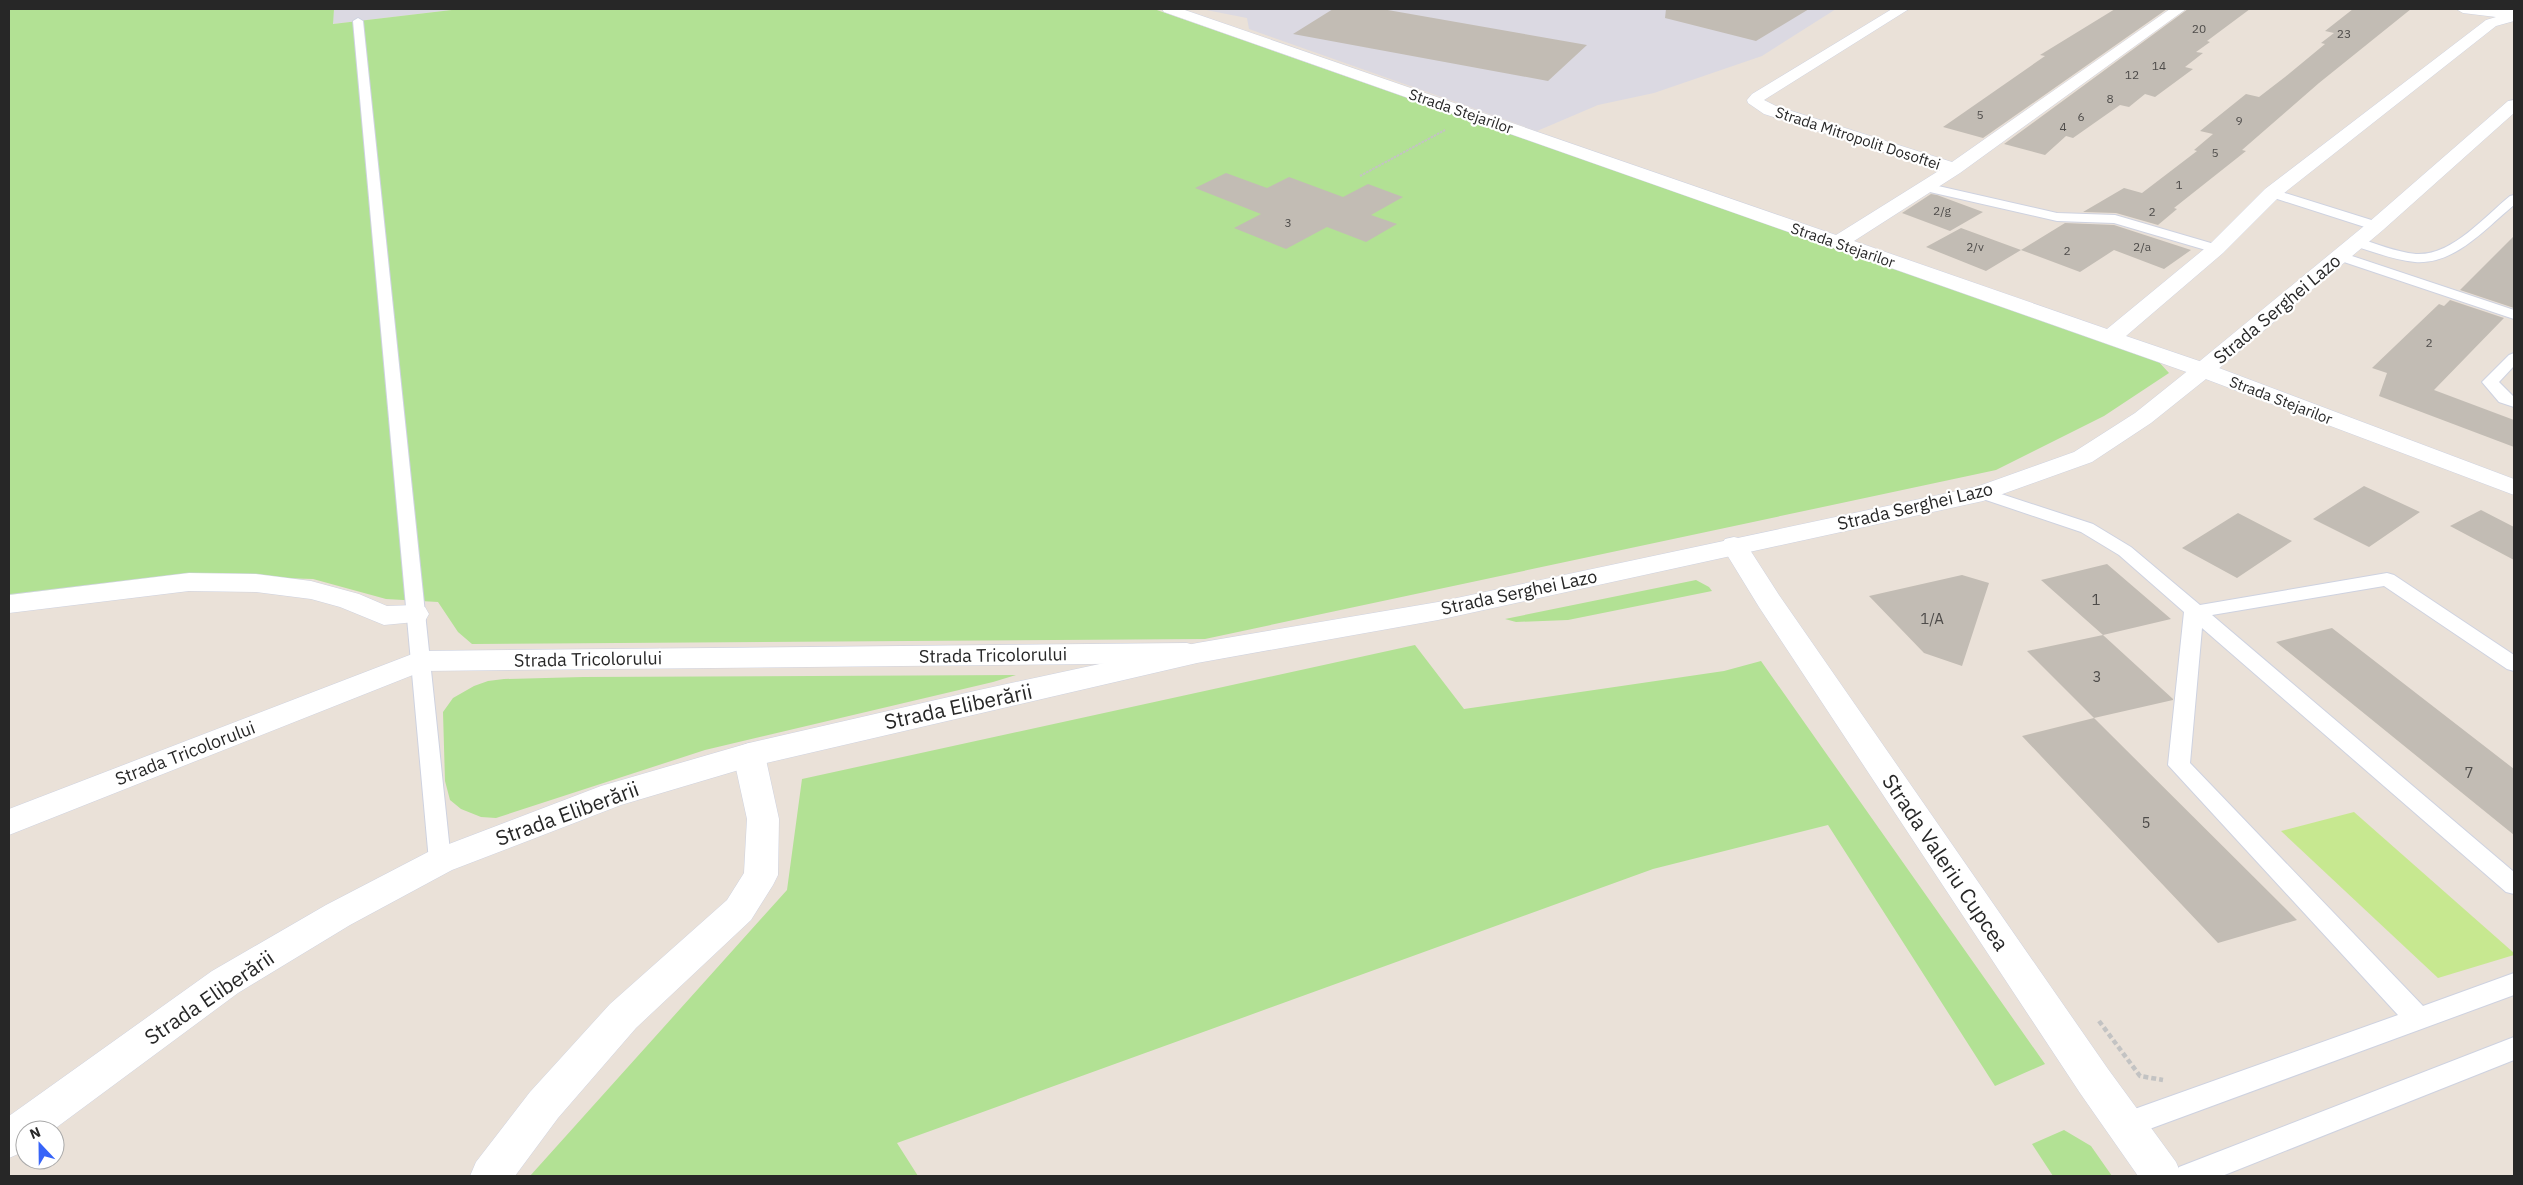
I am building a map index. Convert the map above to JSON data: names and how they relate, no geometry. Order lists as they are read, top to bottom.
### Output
{
  "streets": {
    "street": [
      "Strada Stejarilor",
      "Strada Mitropolit Dosoftei",
      "Strada Serghei Lazo",
      "Strada Tricolorului",
      "Strada Eliberării",
      "Strada Valeriu Cupcea"
    ]
  },
  "crossings": [
    ["Strada Stejarilor", "Strada Serghei Lazo"],
    ["Strada Serghei Lazo", "Strada Tricolorului"],
    ["Strada Serghei Lazo", "Strada Eliberării"],
    ["Strada Serghei Lazo", "Strada Valeriu Cupcea"],
    ["Strada Tricolorului", "Strada Eliberării"]
  ],
  "house_numbers": [
    "20",
    "23",
    "14",
    "12",
    "8",
    "5",
    "6",
    "9",
    "4",
    "5",
    "1",
    "2/g",
    "2",
    "3",
    "2/v",
    "2/a",
    "2",
    "2",
    "1",
    "1/A",
    "3",
    "7",
    "5"
  ],
  "north": "top"
}
